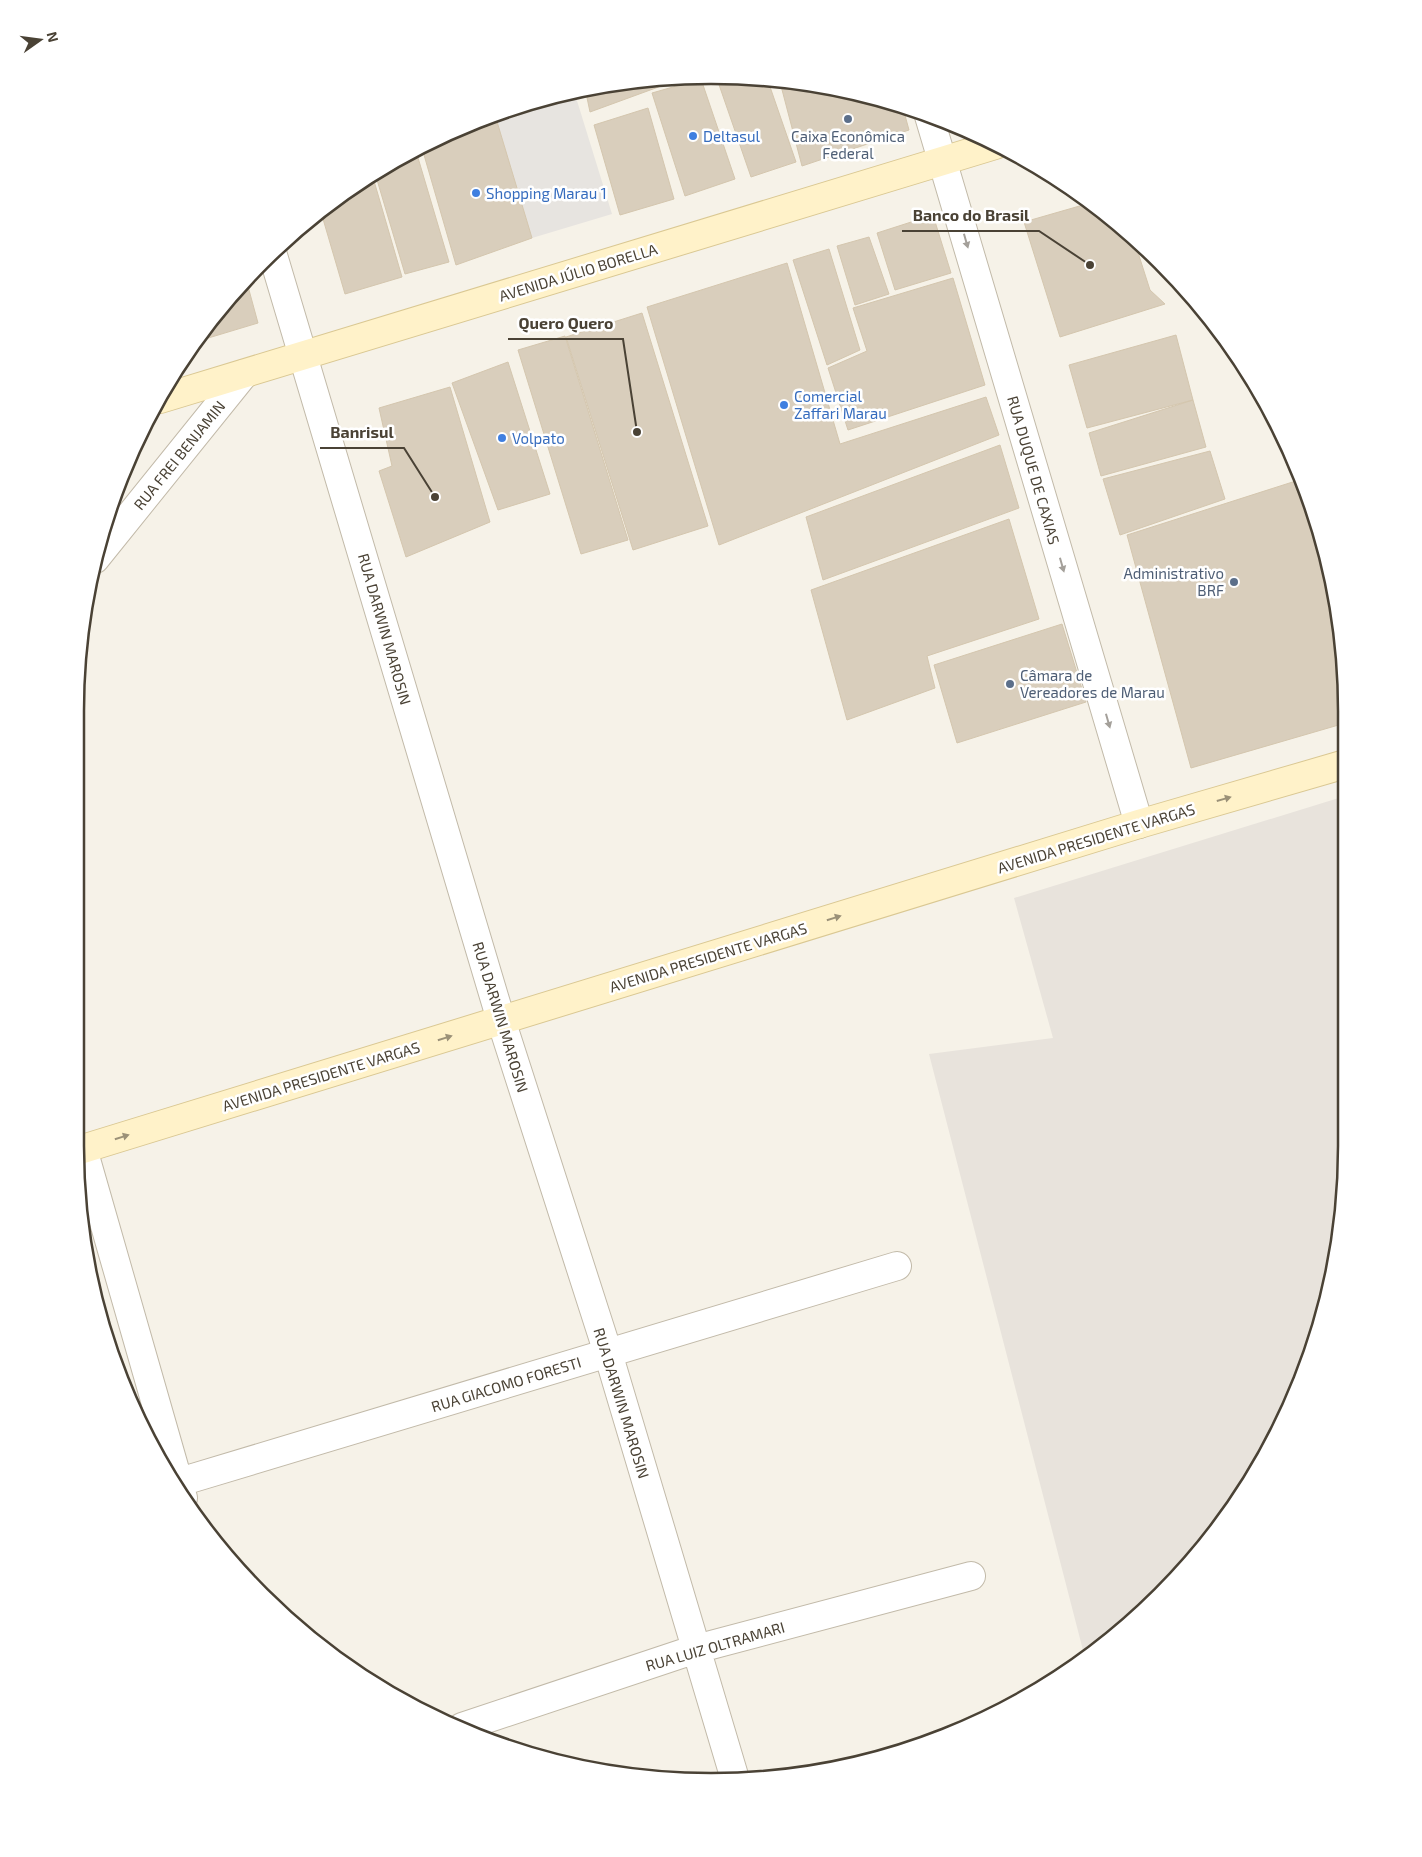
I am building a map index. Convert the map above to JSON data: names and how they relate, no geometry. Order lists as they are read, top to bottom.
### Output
{
  "streets": {
    "street": [
      "AVENIDA JÚLIO BORELLA",
      "RUA FREI BENJAMIN",
      "RUA DUQUE DE CAXIAS",
      "RUA DARWIN MAROSIN",
      "AVENIDA PRESIDENTE VARGAS",
      "RUA GIACOMO FORESTI",
      "RUA LUIZ OLTRAMARI"
    ]
  },
  "crossings": [
    ["AVENIDA JÚLIO BORELLA", "RUA FREI BENJAMIN"],
    ["AVENIDA JÚLIO BORELLA", "RUA DUQUE DE CAXIAS"],
    ["AVENIDA JÚLIO BORELLA", "RUA DARWIN MAROSIN"],
    ["RUA DUQUE DE CAXIAS", "AVENIDA PRESIDENTE VARGAS"],
    ["RUA DARWIN MAROSIN", "AVENIDA PRESIDENTE VARGAS"],
    ["RUA DARWIN MAROSIN", "RUA GIACOMO FORESTI"],
    ["RUA DARWIN MAROSIN", "RUA LUIZ OLTRAMARI"]
  ],
  "one_way": ["RUA DUQUE DE CAXIAS", "AVENIDA PRESIDENTE VARGAS"],
  "places": [
    "Caixa Econômica Federal",
    "Deltasul",
    "Shopping Marau 1",
    "Banco do Brasil",
    "Comercial Zaffari Marau",
    "Quero Quero",
    "Volpato",
    "Banrisul",
    "Administrativo BRF",
    "Câmara de Vereadores de Marau"
  ],
  "north": "right"
}
